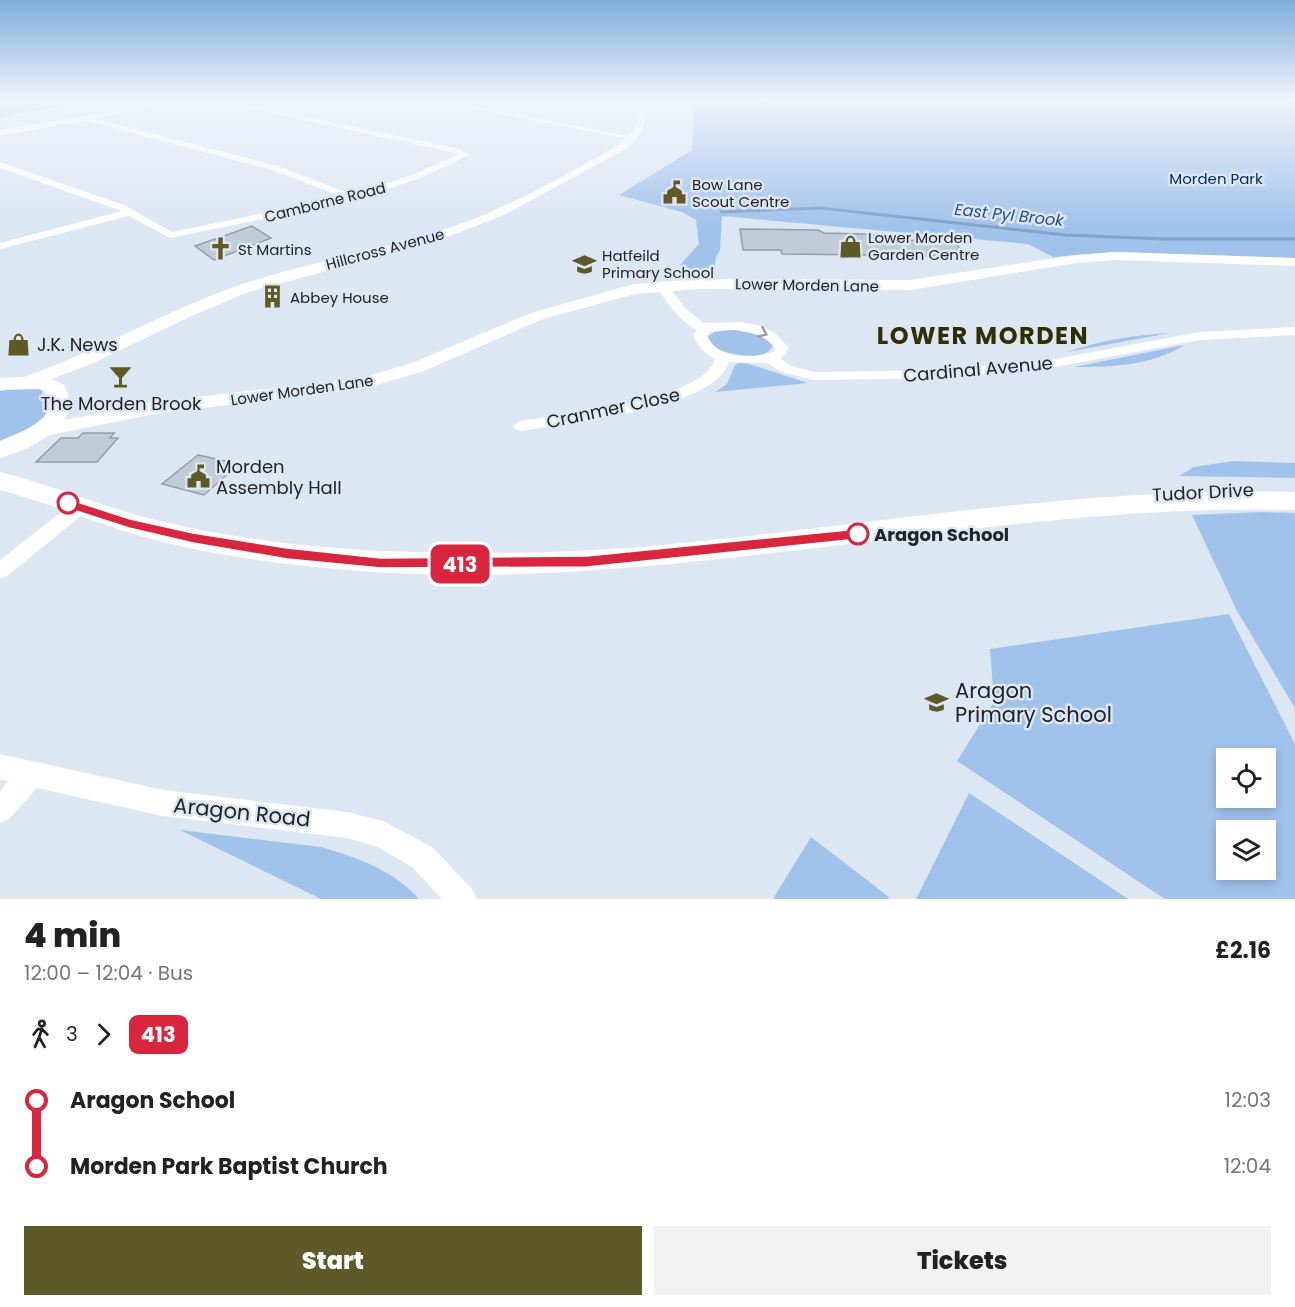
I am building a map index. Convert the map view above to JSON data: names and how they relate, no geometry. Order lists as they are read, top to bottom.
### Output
{
  "streets": {
    "main road": ["Tudor Drive"],
    "street": [
      "Camborne Road",
      "Hillcross Avenue",
      "Lower Morden Lane",
      "Cardinal Avenue",
      "Cranmer Close",
      "Aragon Road"
    ]
  },
  "crossings": [
    ["Hillcross Avenue", "Lower Morden Lane"],
    ["Lower Morden Lane", "Tudor Drive"],
    ["Cardinal Avenue", "Cranmer Close"]
  ],
  "districts": ["LOWER MORDEN"],
  "water": ["East Pyl Brook"],
  "parks": ["Morden Park"],
  "places": {
    "public building": ["Bow Lane Scout Centre", "Morden Assembly Hall"],
    "shop": ["Lower Morden Garden Centre", "J.K. News"],
    "church": ["St Martins"],
    "school or university": ["Hatfeild Primary School", "Aragon Primary School"],
    "building": ["Abbey House"],
    "bar": ["The Morden Brook"],
    "other": ["Aragon School"]
  },
  "lines": ["bus line 413"],
  "page": {
    "on_map": "413",
    "heading": ["4 min", "12:00 – 12:04 · Bus", "£2.16"],
    "legs": ["3", "413"],
    "list": [
      {
        "name": "Aragon School",
        "value": "12:03"
      },
      {
        "name": "Morden Park Baptist Church",
        "value": "12:04"
      }
    ],
    "buttons": ["Start", "Tickets"]
  }
}
